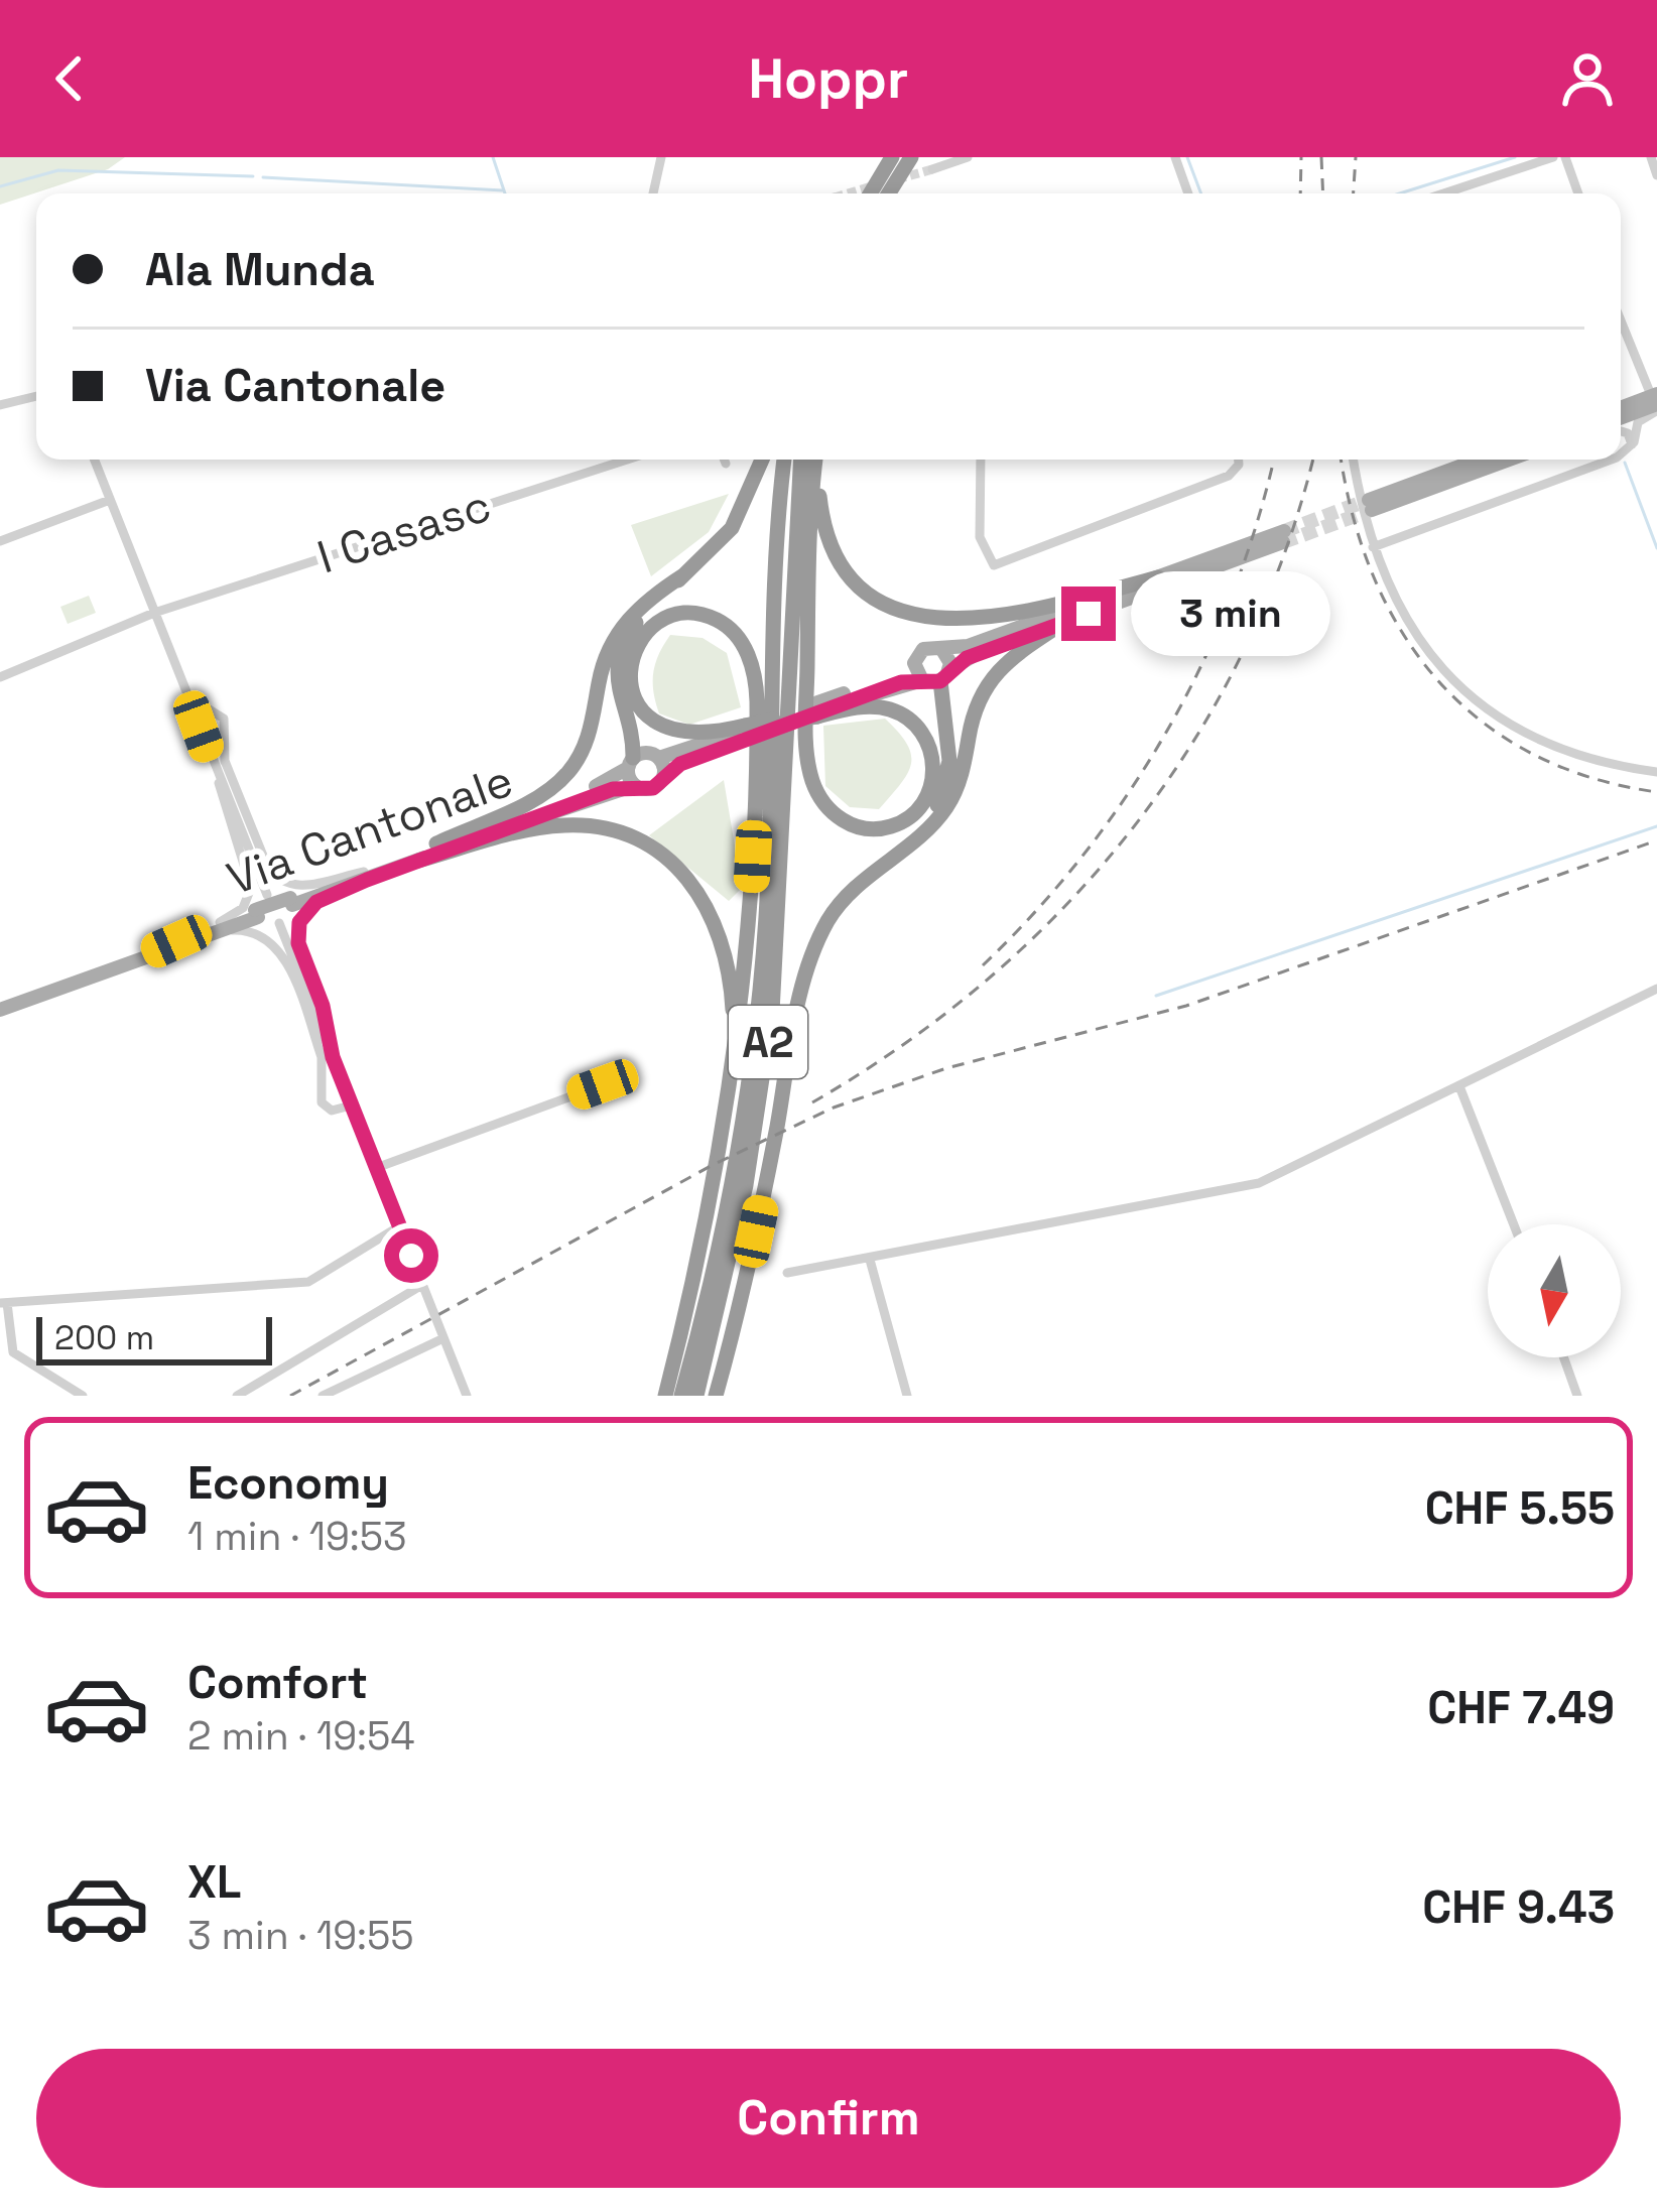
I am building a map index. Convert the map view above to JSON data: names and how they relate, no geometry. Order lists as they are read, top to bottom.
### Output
{
  "streets": {
    "highway": ["A2"],
    "main road": ["Via Cantonale"],
    "street": ["I Casasc"]
  },
  "crossings": [
    ["Via Cantonale", "A2"]
  ],
  "scale_bar": "200 m",
  "north": "bottom",
  "page": {
    "header": "Hoppr",
    "banner": ["Ala Munda", "Via Cantonale"],
    "bubble": "3 min",
    "scale": "200 m",
    "list": [
      {
        "name": "Economy",
        "note": "1 min · 19:53",
        "value": "CHF 5.55"
      },
      {
        "name": "Comfort",
        "note": "2 min · 19:54",
        "value": "CHF 7.49"
      },
      {
        "name": "XL",
        "note": "3 min · 19:55",
        "value": "CHF 9.43"
      }
    ],
    "buttons": "Confirm"
  }
}
